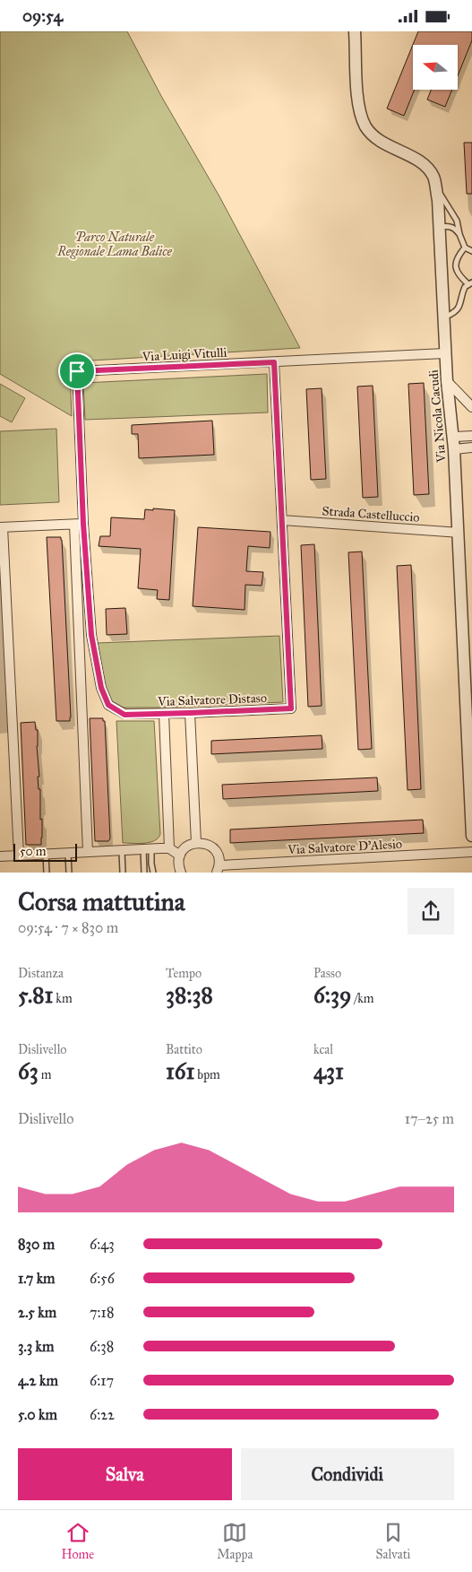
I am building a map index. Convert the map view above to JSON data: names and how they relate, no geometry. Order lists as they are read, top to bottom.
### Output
{
  "streets": {
    "street": [
      "Via Luigi Vitulli",
      "Via Nicola Cacudi",
      "Strada Castelluccio",
      "Via Salvatore Distaso",
      "Via Salvatore D'Alesio"
    ]
  },
  "crossings": [
    ["Via Luigi Vitulli", "Via Nicola Cacudi"],
    ["Via Luigi Vitulli", "Via Salvatore Distaso"],
    ["Via Nicola Cacudi", "Strada Castelluccio"],
    ["Strada Castelluccio", "Via Salvatore Distaso"]
  ],
  "parks": ["Parco Naturale Regionale Lama Balice"],
  "scale_bar": "50 m",
  "north": "left",
  "page": {
    "status": "09:54",
    "scale": "50 m",
    "heading": ["Corsa mattutina", "09:54 · 7 × 830 m"],
    "stats": [
      ["Distanza", "5.81 km"],
      ["Tempo", "38:38"],
      ["Passo", "6:39 /km"],
      ["Dislivello", "63 m"],
      ["Battito", "161 bpm"],
      ["kcal", "431"]
    ],
    "chart": ["Dislivello", "17–25 m"],
    "list": [
      {
        "name": "830 m",
        "note": "6:43"
      },
      {
        "name": "1.7 km",
        "note": "6:56"
      },
      {
        "name": "2.5 km",
        "note": "7:18"
      },
      {
        "name": "3.3 km",
        "note": "6:38"
      },
      {
        "name": "4.2 km",
        "note": "6:17"
      },
      {
        "name": "5.0 km",
        "note": "6:22"
      }
    ],
    "buttons": ["Salva", "Condividi"],
    "tabs": ["Home", "Mappa", "Salvati"]
  }
}
